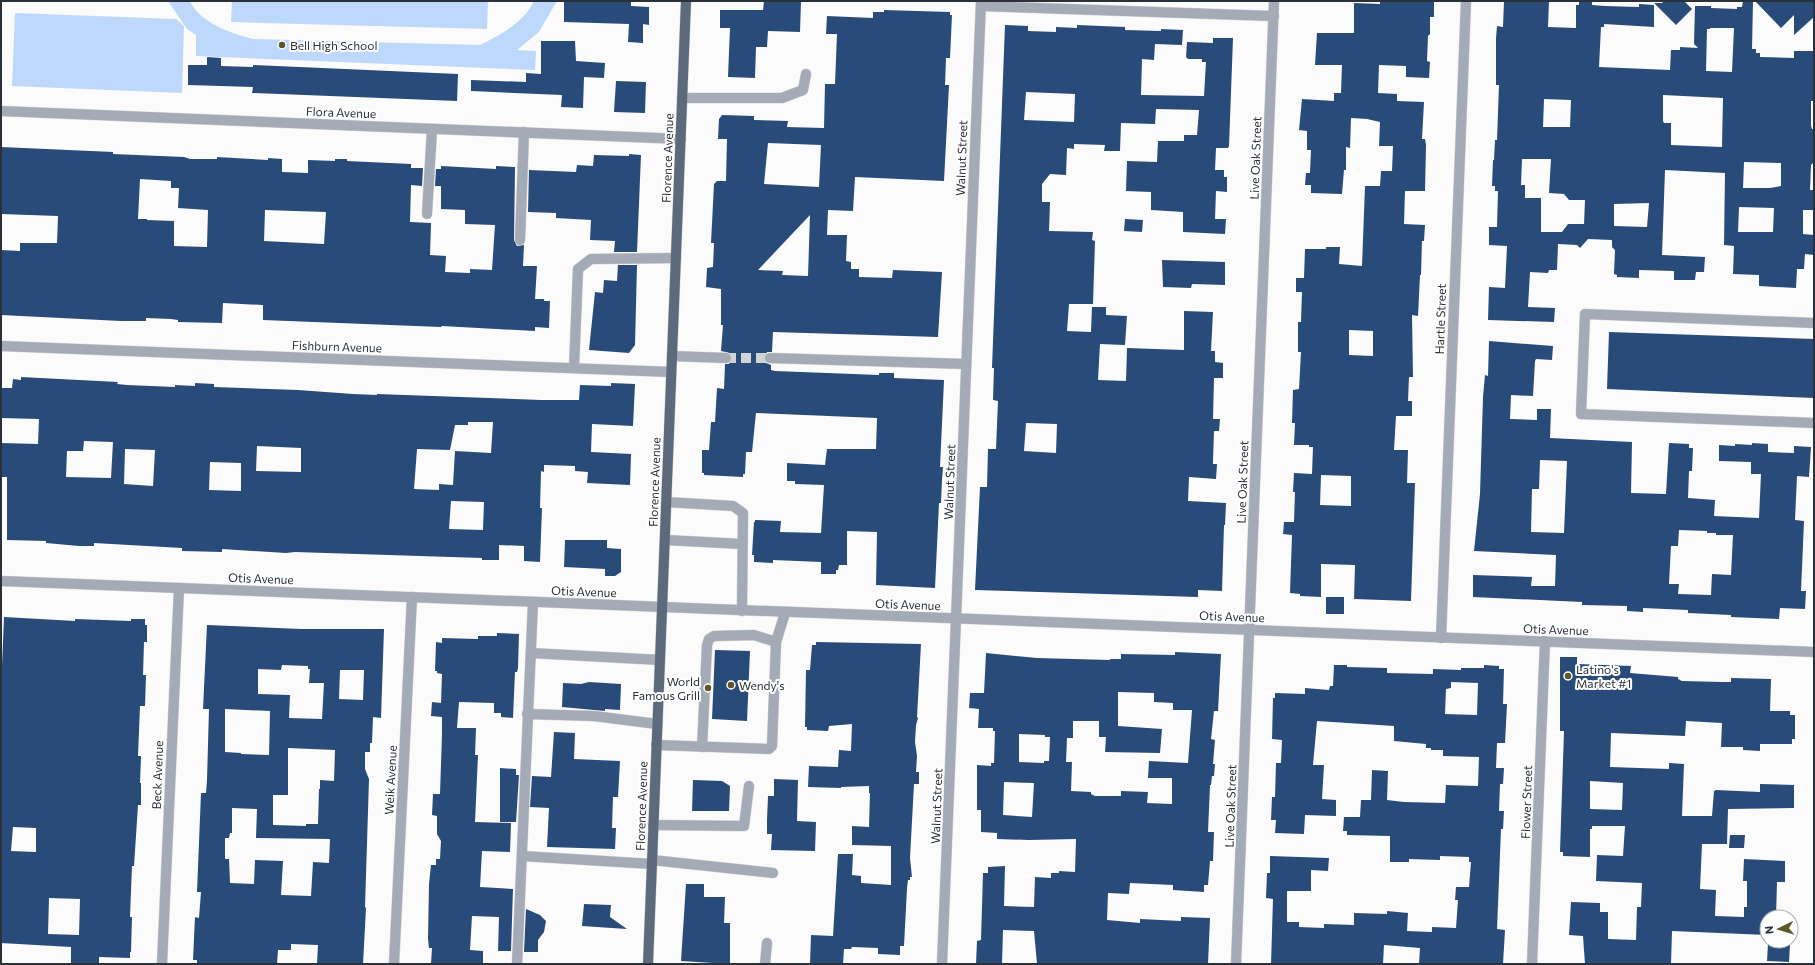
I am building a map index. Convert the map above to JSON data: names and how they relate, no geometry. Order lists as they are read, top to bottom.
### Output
{
  "streets": {
    "main road": ["Florence Avenue"],
    "street": [
      "Flora Avenue",
      "Walnut Street",
      "Live Oak Street",
      "Hartle Street",
      "Fishburn Avenue",
      "Otis Avenue",
      "Beck Avenue",
      "Weik Avenue",
      "Flower Street"
    ]
  },
  "crossings": [
    ["Flora Avenue", "Florence Avenue"],
    ["Florence Avenue", "Fishburn Avenue"],
    ["Florence Avenue", "Otis Avenue"],
    ["Walnut Street", "Otis Avenue"],
    ["Live Oak Street", "Otis Avenue"],
    ["Hartle Street", "Otis Avenue"],
    ["Otis Avenue", "Beck Avenue"],
    ["Otis Avenue", "Weik Avenue"],
    ["Otis Avenue", "Flower Street"]
  ],
  "places": [
    "Bell High School",
    "Latino's Market #1",
    "Wendy's",
    "World Famous Grill"
  ],
  "north": "left"
}
